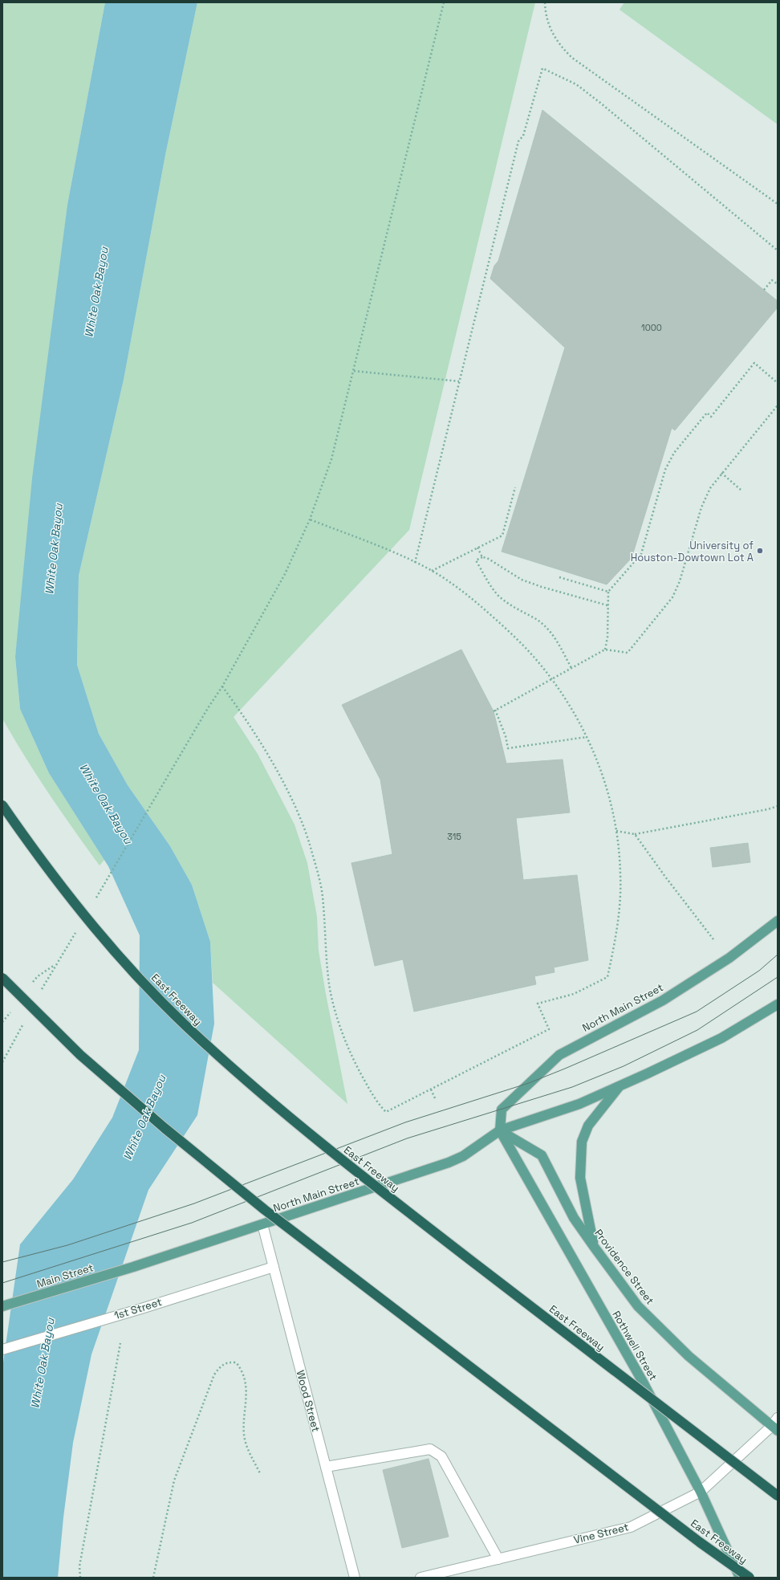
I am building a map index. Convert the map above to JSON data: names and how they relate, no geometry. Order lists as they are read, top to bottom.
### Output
{
  "streets": {
    "highway": ["East Freeway"],
    "main road": [
      "North Main Street",
      "Providence Street",
      "Main Street",
      "Rothwell Street"
    ],
    "street": ["1st Street", "Wood Street", "Vine Street"]
  },
  "crossings": [
    ["North Main Street", "Providence Street"],
    ["North Main Street", "Main Street"],
    ["North Main Street", "Rothwell Street"],
    ["North Main Street", "Wood Street"],
    ["Providence Street", "Rothwell Street"],
    ["Providence Street", "Vine Street"],
    ["1st Street", "Wood Street"],
    ["Rothwell Street", "Vine Street"]
  ],
  "water": ["White Oak Bayou"],
  "places": ["University of Houston-Dowtown Lot A"],
  "house_numbers": ["1000", "315"]
}
